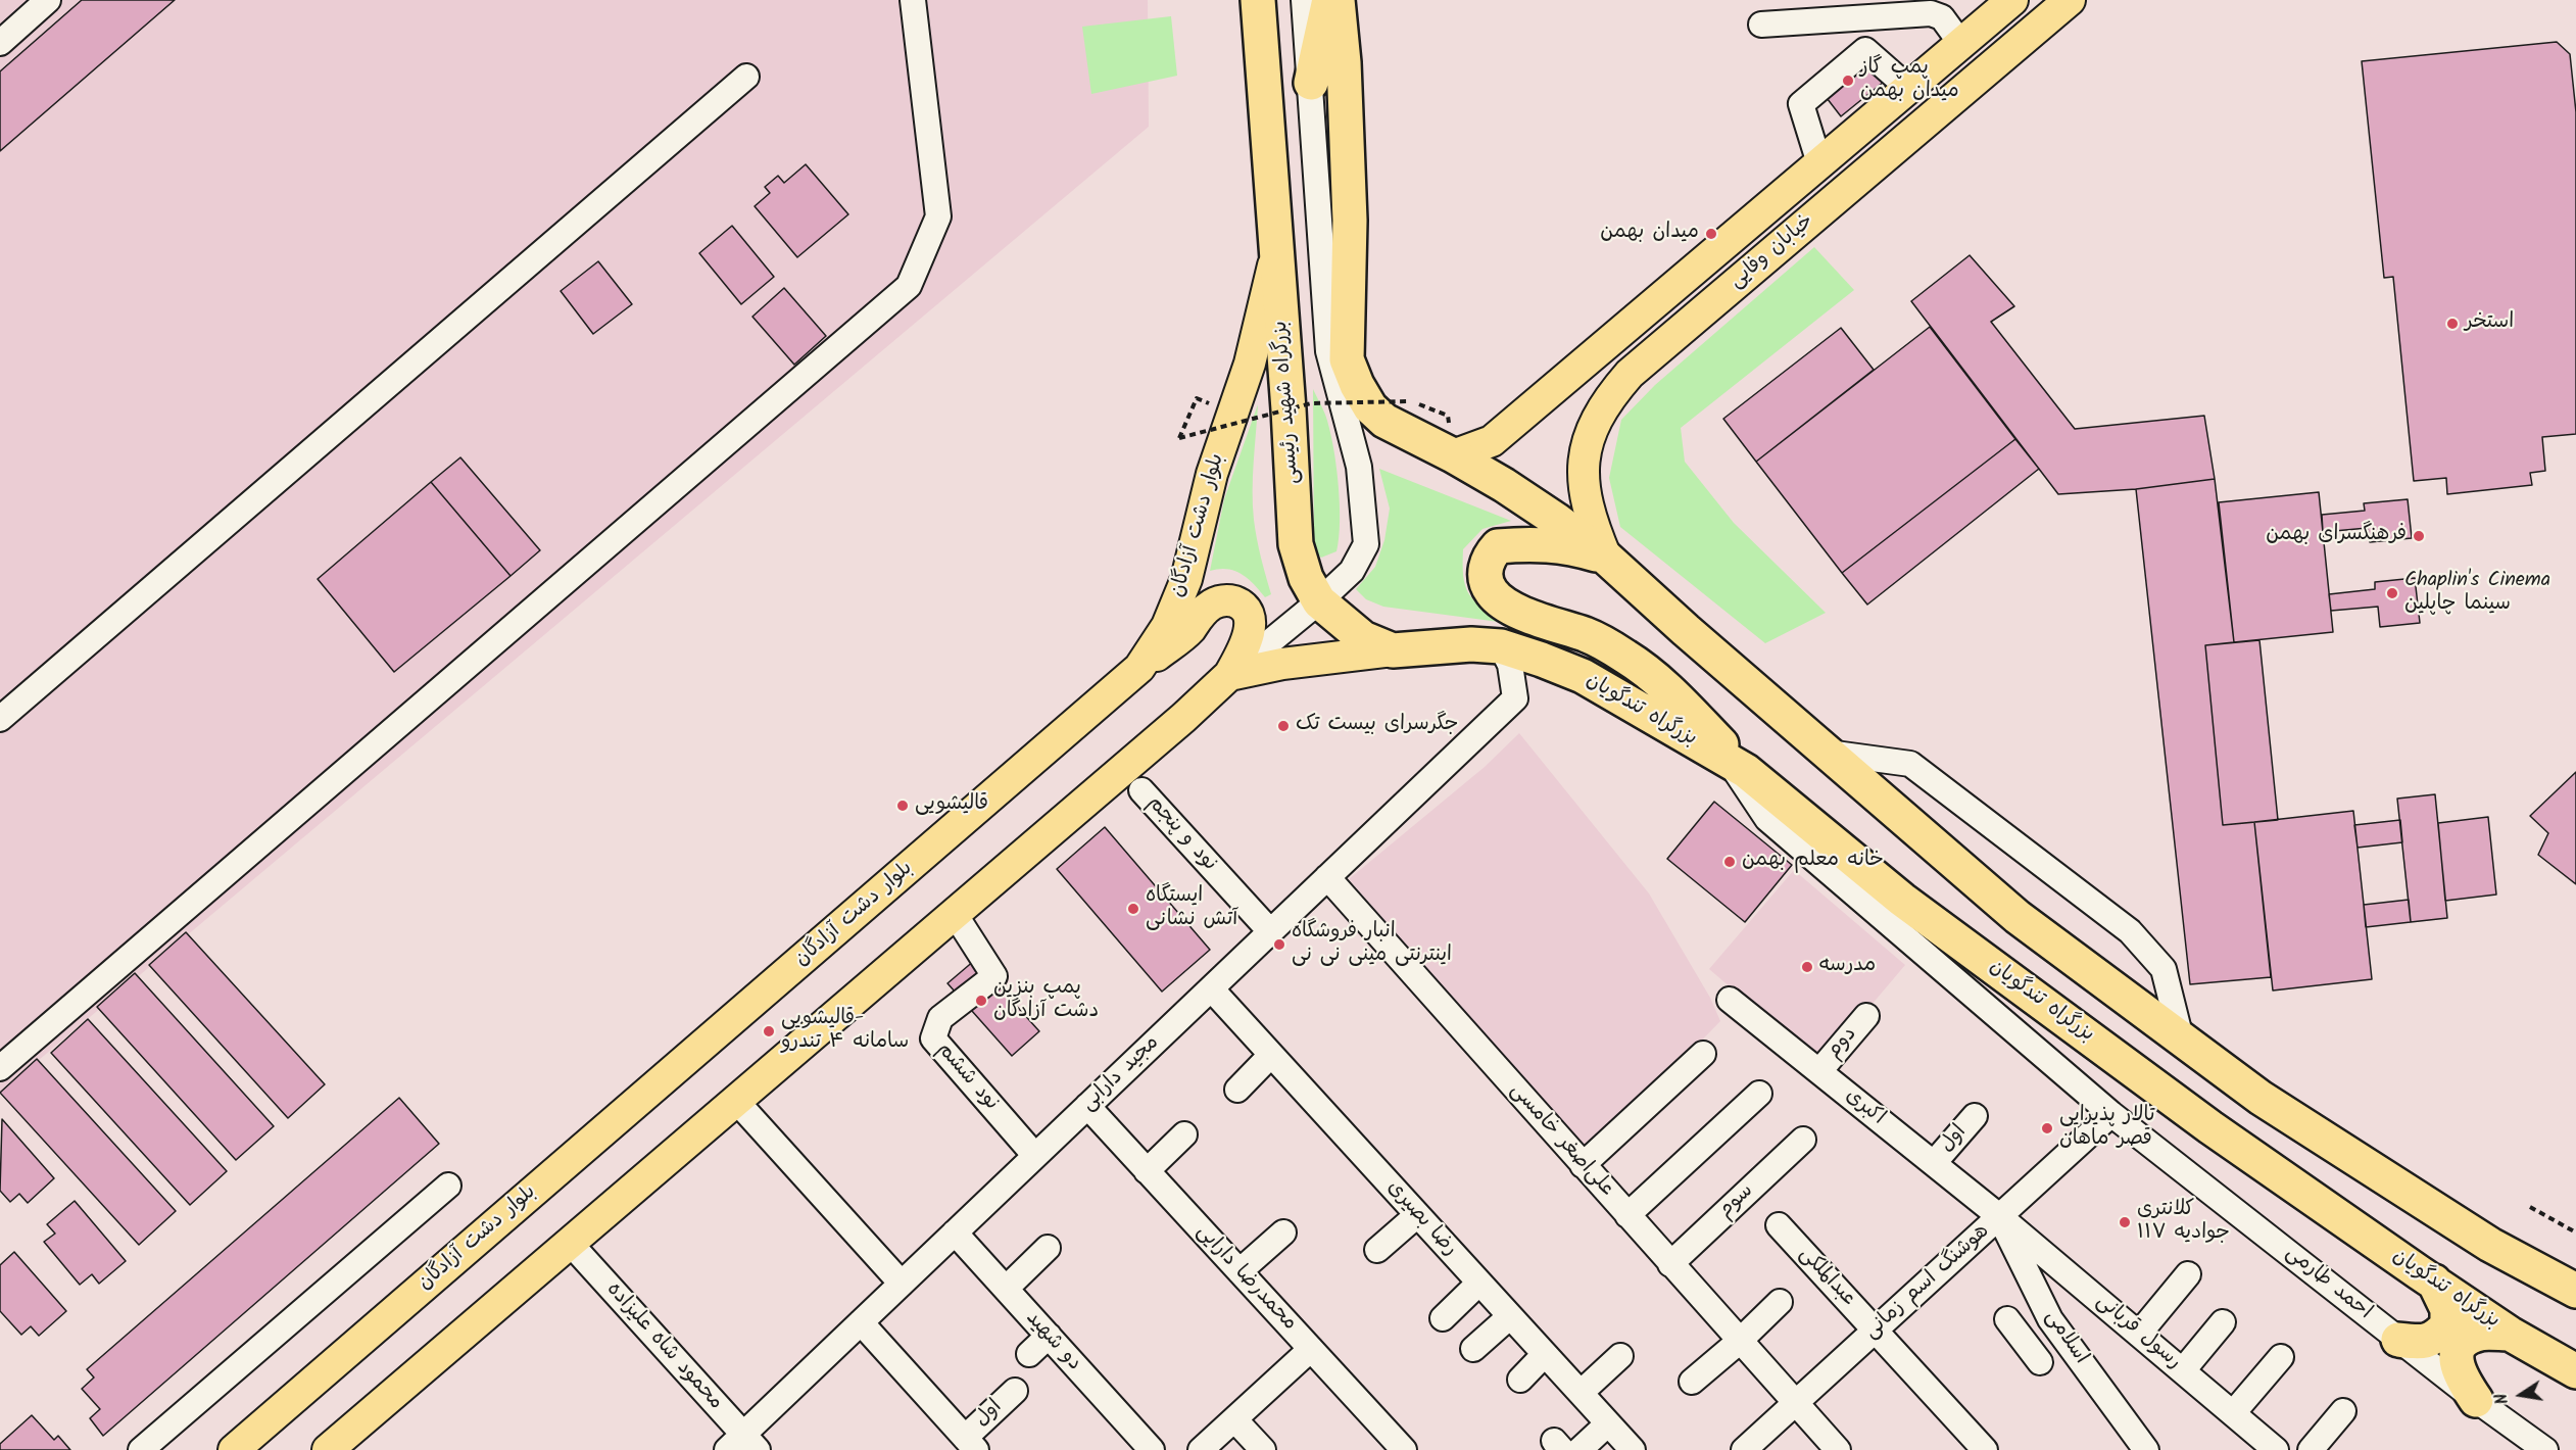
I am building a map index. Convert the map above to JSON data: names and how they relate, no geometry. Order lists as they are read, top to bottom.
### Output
{
  "streets": {
    "highway": ["بزرگراه شهید رئیسی", "بزرگراه تندگویان"],
    "main road": ["خیابان وفایی", "بلوار دشت آزادگان"],
    "street": [
      "نود و پنجم",
      "دوم",
      "مجید دارابی",
      "نود ششم",
      "اکبری",
      "اول",
      "علی‌اصغر خامسی",
      "سوم",
      "رضا بصیری",
      "عبدالملکی",
      "محمدرضا دارایی",
      "هوشنگ اسم زمانی",
      "احمد طارمی",
      "رسول قربانی",
      "اسلامی",
      "دو شهید",
      "محمود شاه علیزاده"
    ]
  },
  "crossings": [
    ["بزرگراه شهید رئیسی", "بلوار دشت آزادگان"],
    ["بزرگراه شهید رئیسی", "بزرگراه تندگویان"],
    ["بزرگراه شهید رئیسی", "مجید دارابی"],
    ["بزرگراه تندگویان", "مجید دارابی"],
    ["بزرگراه تندگویان", "احمد طارمی"],
    ["نود و پنجم", "مجید دارابی"],
    ["دوم", "اکبری"],
    ["مجید دارابی", "نود ششم"],
    ["مجید دارابی", "علی‌اصغر خامسی"],
    ["مجید دارابی", "رضا بصیری"],
    ["مجید دارابی", "محمدرضا دارایی"],
    ["مجید دارابی", "دو شهید"],
    ["مجید دارابی", "محمود شاه علیزاده"],
    ["اکبری", "اول"],
    ["اکبری", "هوشنگ اسم زمانی"],
    ["اکبری", "رسول قربانی"],
    ["اکبری", "اسلامی"],
    ["علی‌اصغر خامسی", "سوم"],
    ["علی‌اصغر خامسی", "هوشنگ اسم زمانی"],
    ["عبدالملکی", "هوشنگ اسم زمانی"],
    ["هوشنگ اسم زمانی", "احمد طارمی"],
    ["هوشنگ اسم زمانی", "رسول قربانی"],
    ["هوشنگ اسم زمانی", "اسلامی"],
    ["رسول قربانی", "اسلامی"]
  ],
  "places": [
    "پمپ گاز میدان بهمن",
    "میدان بهمن",
    "استخر",
    "فرهنگسرای بهمن",
    "Chaplin's Cinema سینما چاپلین",
    "جگرسرای بیست تک",
    "قالیشویی",
    "خانه معلم بهمن",
    "ایستگاه آتش نشانی",
    "انبار فروشگاه اینترنتی مینی نی نی",
    "مدرسه",
    "پمپ بنزین دشت آزادگان",
    "قالیشویی- سامانه ۴ تندرو",
    "تالار پذیرایی قصر ماهان",
    "کلانتری ۱۱۷ جوادیه"
  ],
  "north": "left"
}
